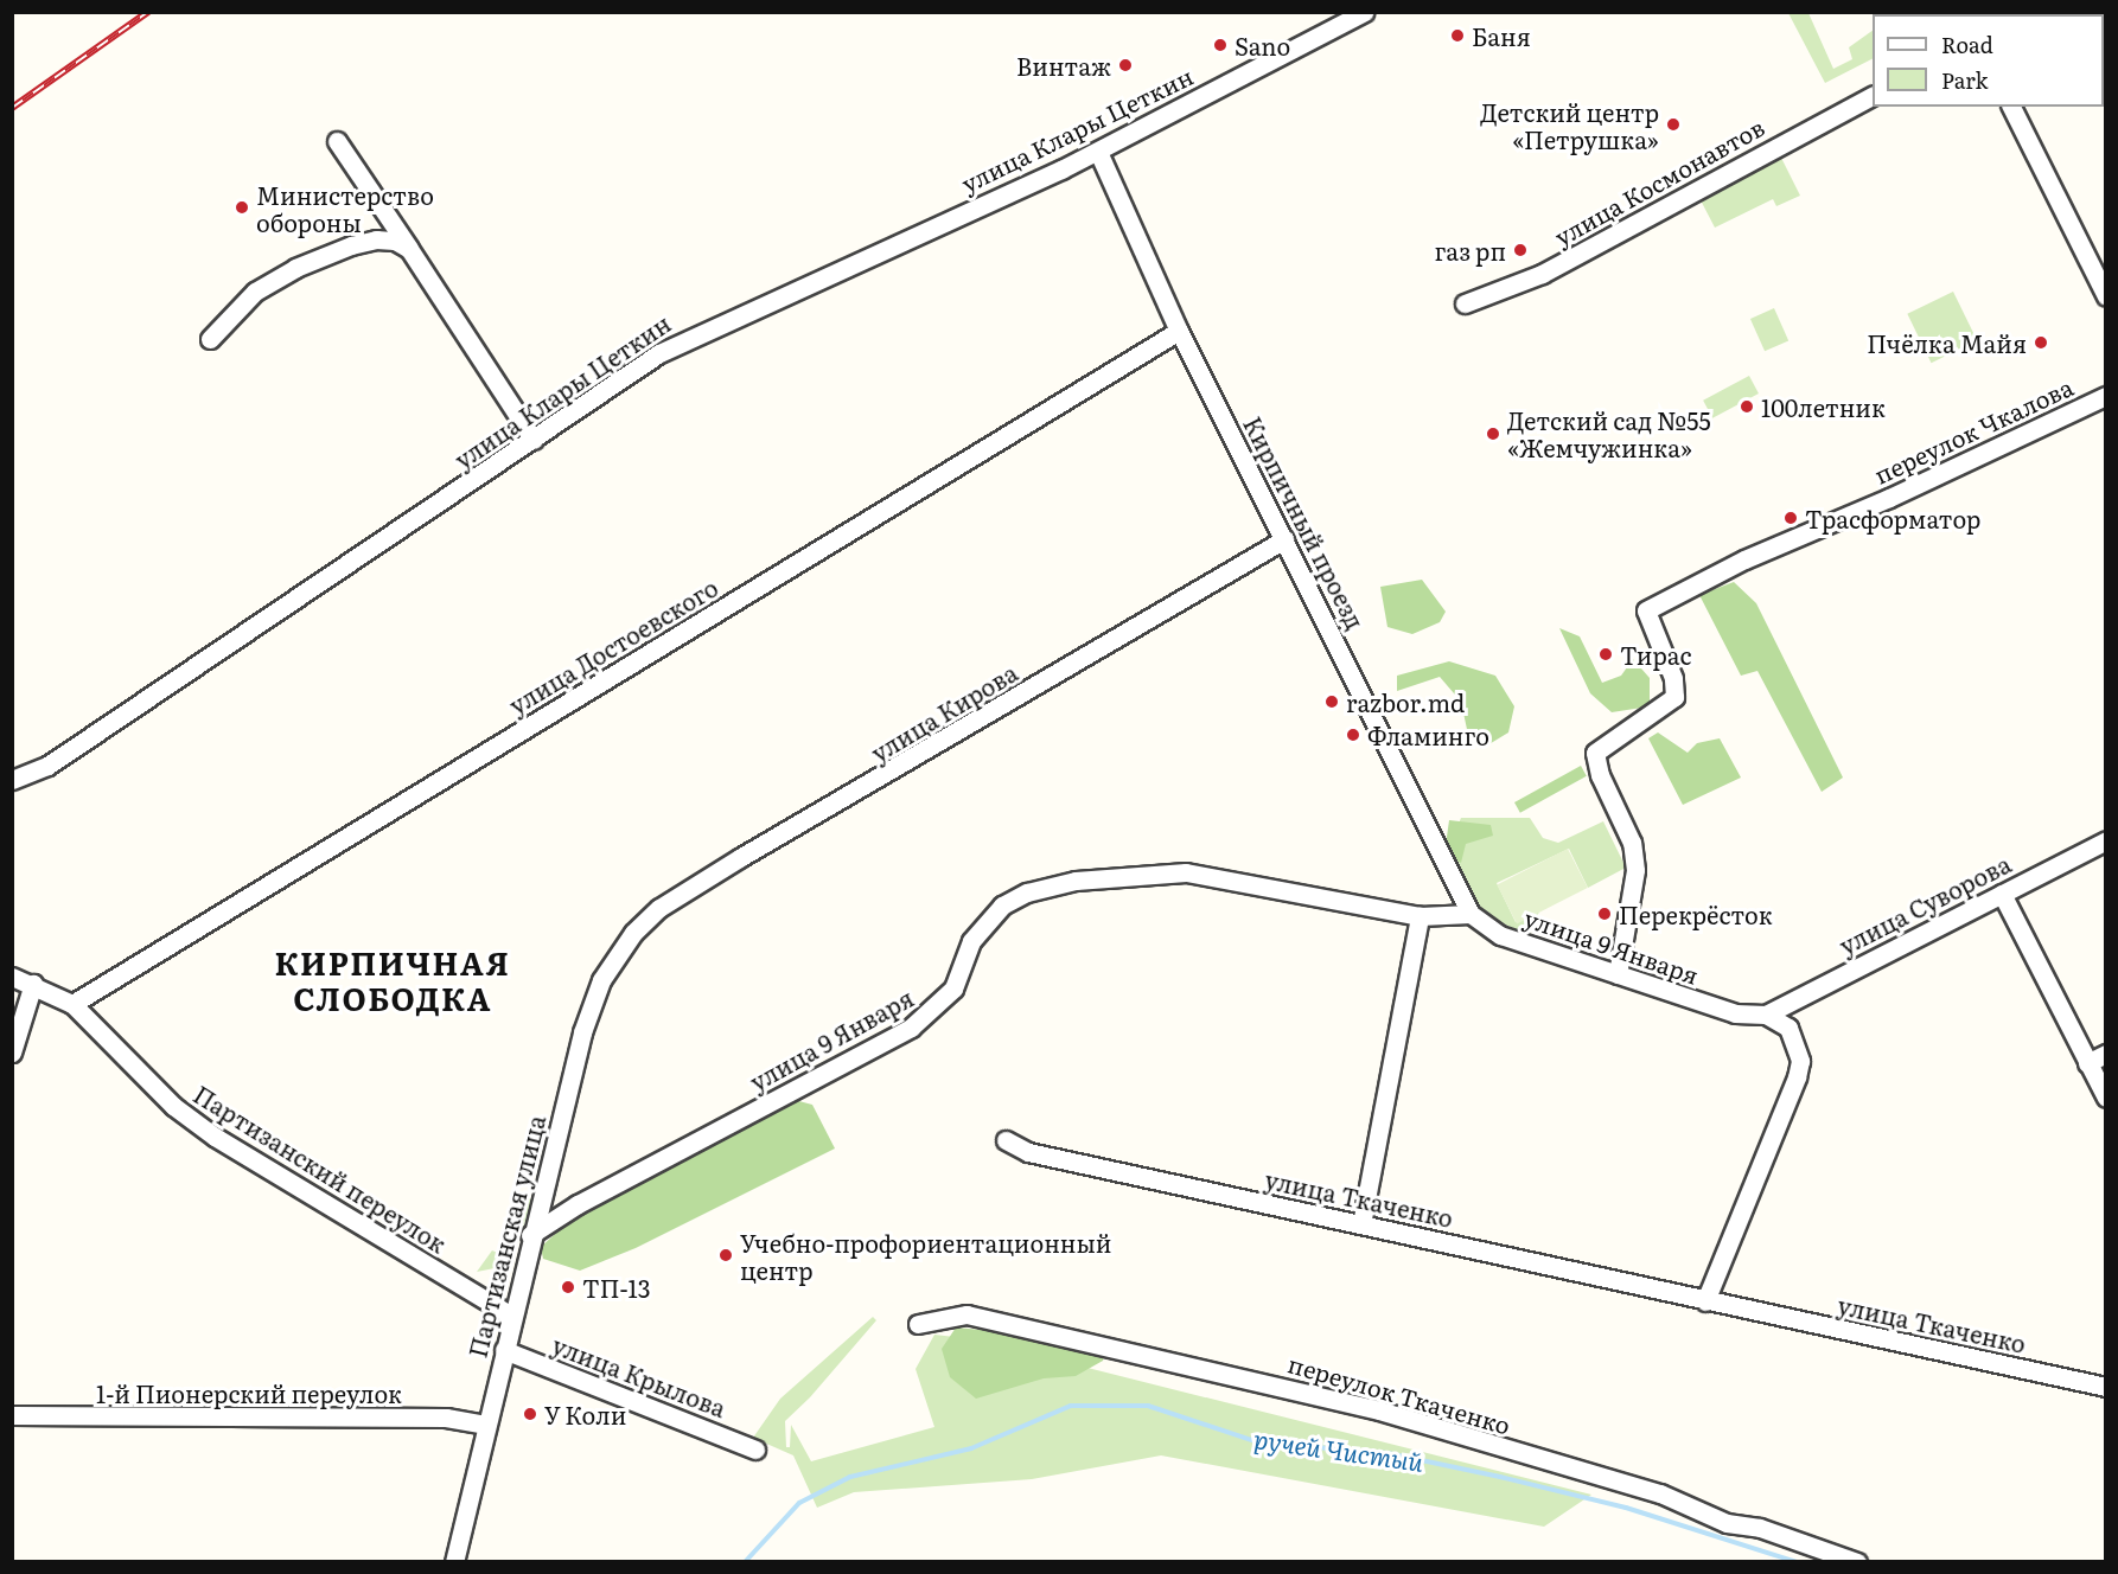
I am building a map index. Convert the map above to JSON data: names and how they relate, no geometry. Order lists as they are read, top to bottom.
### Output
{
  "streets": {
    "street": [
      "улица Клары Цеткин",
      "улица Космонавтов",
      "переулок Чкалова",
      "Кирпичный проезд",
      "улица Достоевского",
      "улица Кирова",
      "улица Суворова",
      "улица 9 Января",
      "Партизанский переулок",
      "улица Ткаченко",
      "Партизанская улица",
      "улица Крылова",
      "1-й Пионерский переулок",
      "переулок Ткаченко"
    ]
  },
  "crossings": [
    ["улица Клары Цеткин", "Кирпичный проезд"],
    ["переулок Чкалова", "улица 9 Января"],
    ["Кирпичный проезд", "улица Достоевского"],
    ["Кирпичный проезд", "улица Кирова"],
    ["Кирпичный проезд", "улица 9 Января"],
    ["улица Достоевского", "Партизанский переулок"],
    ["улица Кирова", "Партизанская улица"],
    ["улица Суворова", "улица 9 Января"],
    ["улица 9 Января", "улица Ткаченко"],
    ["улица 9 Января", "Партизанская улица"],
    ["Партизанский переулок", "Партизанская улица"],
    ["Партизанская улица", "улица Крылова"],
    ["Партизанская улица", "1-й Пионерский переулок"]
  ],
  "districts": ["КИРПИЧНАЯ СЛОБОДКА"],
  "water": ["ручей Чистый"],
  "places": [
    "Баня",
    "Sano",
    "Винтаж",
    "Детский центр «Петрушка»",
    "Министерство обороны",
    "газ рп",
    "Пчёлка Майя",
    "100летник",
    "Детский сад №55 «Жемчужинка»",
    "Трасформатор",
    "Тирас",
    "razbor.md",
    "Фламинго",
    "Перекрёсток",
    "Учебно-профориентационный центр",
    "ТП-13",
    "У Коли"
  ],
  "legend": ["Road", "Park"]
}
